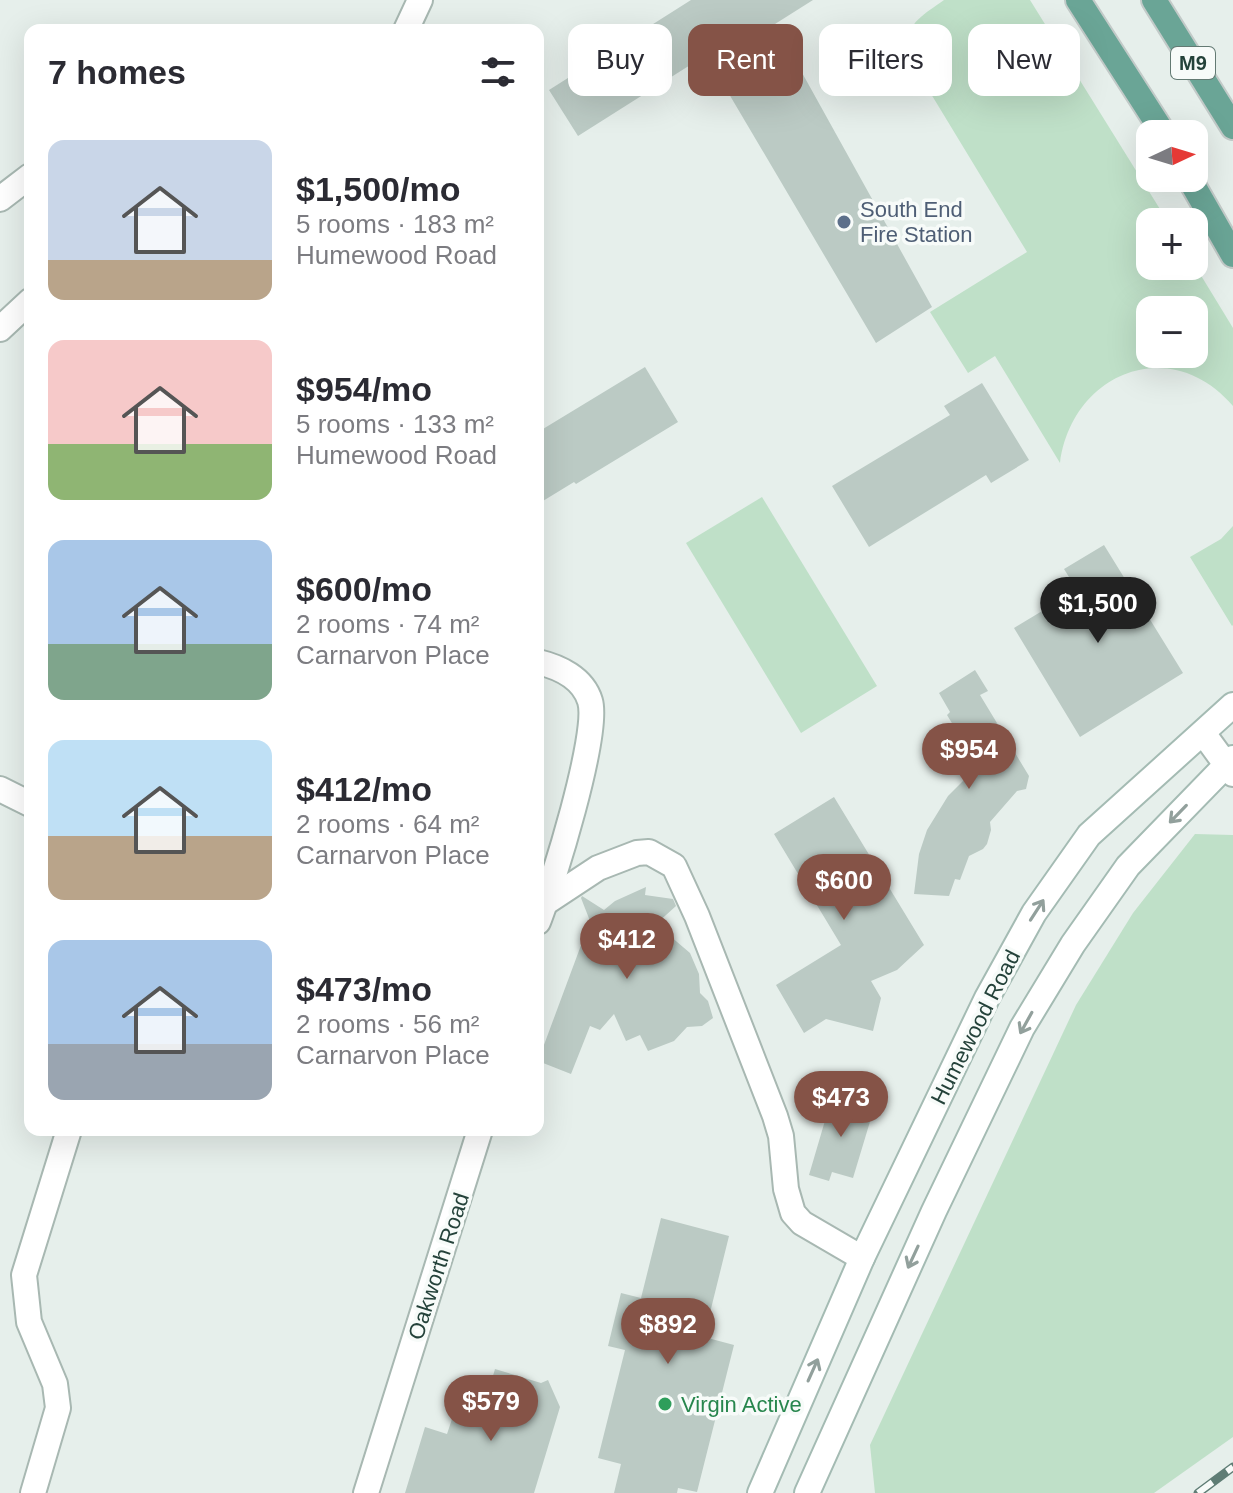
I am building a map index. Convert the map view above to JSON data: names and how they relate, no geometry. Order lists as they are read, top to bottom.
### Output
{
  "streets": {
    "main road": ["M9"],
    "street": ["Humewood Road", "Oakworth Road"]
  },
  "places": ["South End Fire Station", "Virgin Active"],
  "north": "right",
  "page": {
    "chip": [
      "Buy",
      "Rent",
      "Filters",
      "New"
    ],
    "heading": "7 homes",
    "map_buttons": ["+", "−"],
    "list": [
      {
        "name": "$1,500/mo",
        "note": "5 rooms · 183 m² · Humewood Road"
      },
      {
        "name": "$954/mo",
        "note": "5 rooms · 133 m² · Humewood Road"
      },
      {
        "name": "$600/mo",
        "note": "2 rooms · 74 m² · Carnarvon Place"
      },
      {
        "name": "$412/mo",
        "note": "2 rooms · 64 m² · Carnarvon Place"
      },
      {
        "name": "$473/mo",
        "note": "2 rooms · 56 m² · Carnarvon Place"
      }
    ],
    "price": [
      "$1,500",
      "$954",
      "$600",
      "$412",
      "$473",
      "$892",
      "$579"
    ]
  }
}
